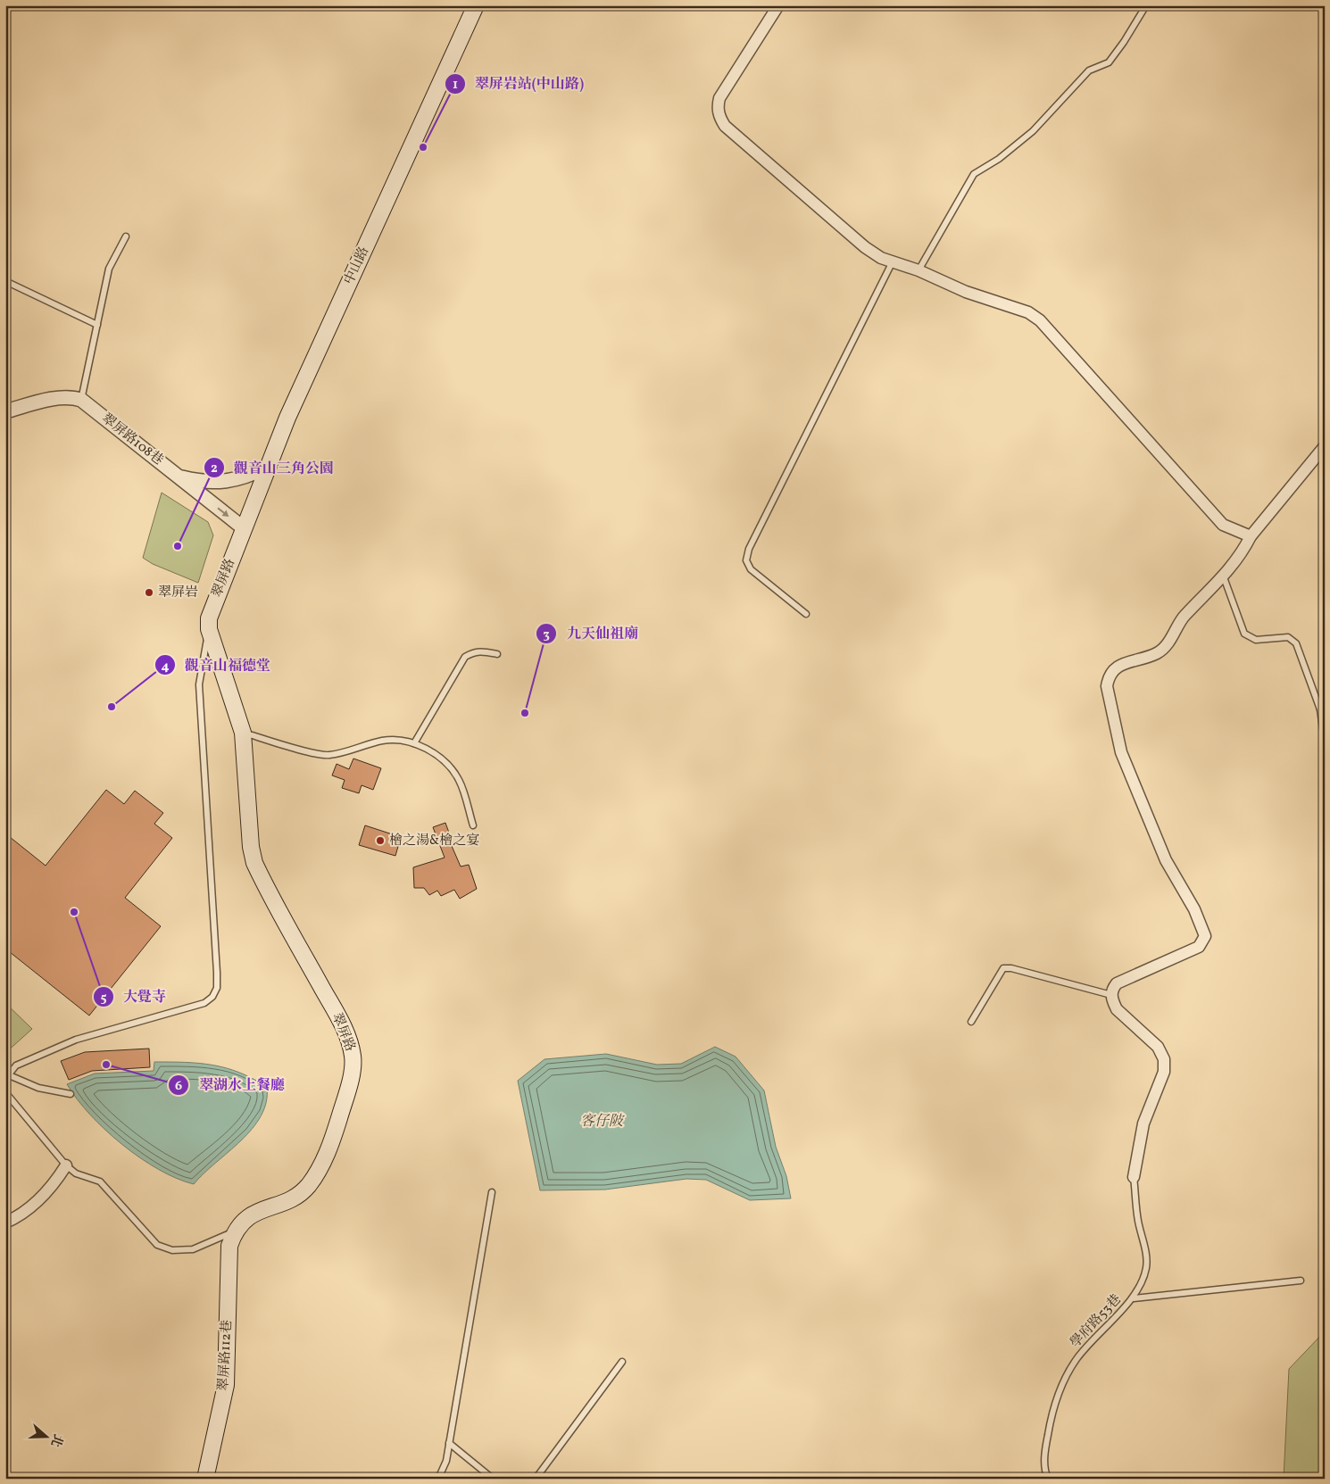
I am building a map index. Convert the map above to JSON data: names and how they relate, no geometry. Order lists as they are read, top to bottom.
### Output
{
  "streets": {
    "main road": ["中山路", "翠屏路", "翠屏路112巷"],
    "street": ["翠屏路108巷"],
    "lane": ["學府路53巷"]
  },
  "crossings": [
    ["中山路", "翠屏路108巷"],
    ["中山路", "翠屏路"],
    ["翠屏路108巷", "翠屏路"],
    ["翠屏路", "翠屏路112巷"]
  ],
  "one_way": ["翠屏路108巷"],
  "water": ["客仔陂"],
  "places": [
    "翠屏岩站(中山路)",
    "觀音山三角公園",
    "翠屏岩",
    "觀音山福德堂",
    "九天仙祖廟",
    "檜之湯&檜之宴",
    "大覺寺",
    "翠湖水上餐廳"
  ],
  "north": "right"
}
